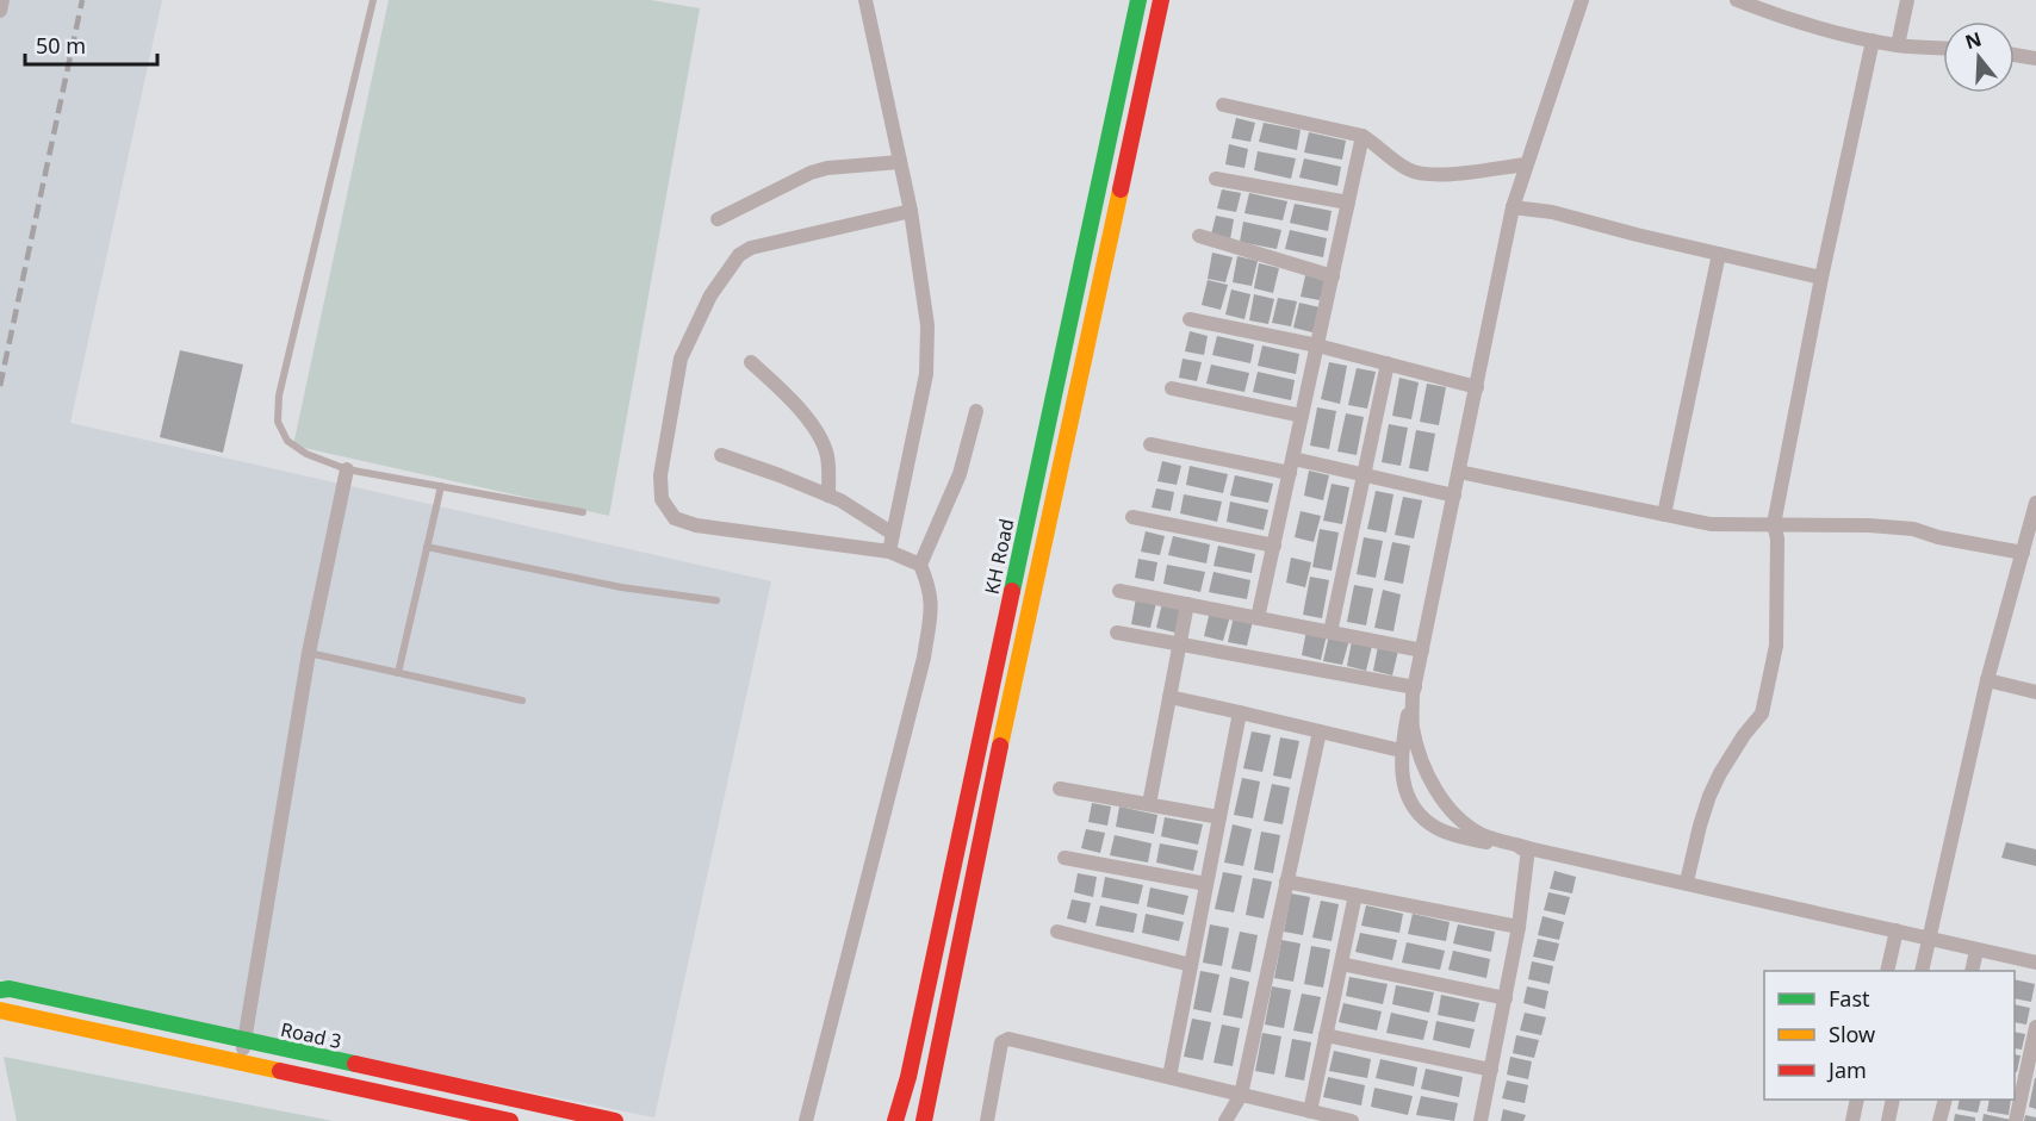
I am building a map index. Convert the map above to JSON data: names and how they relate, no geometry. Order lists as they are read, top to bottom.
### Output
{
  "streets": {
    "main road": ["KH Road", "Road 3"]
  },
  "legend": ["Fast", "Slow", "Jam"],
  "scale_bar": "50 m",
  "north": "top"
}
